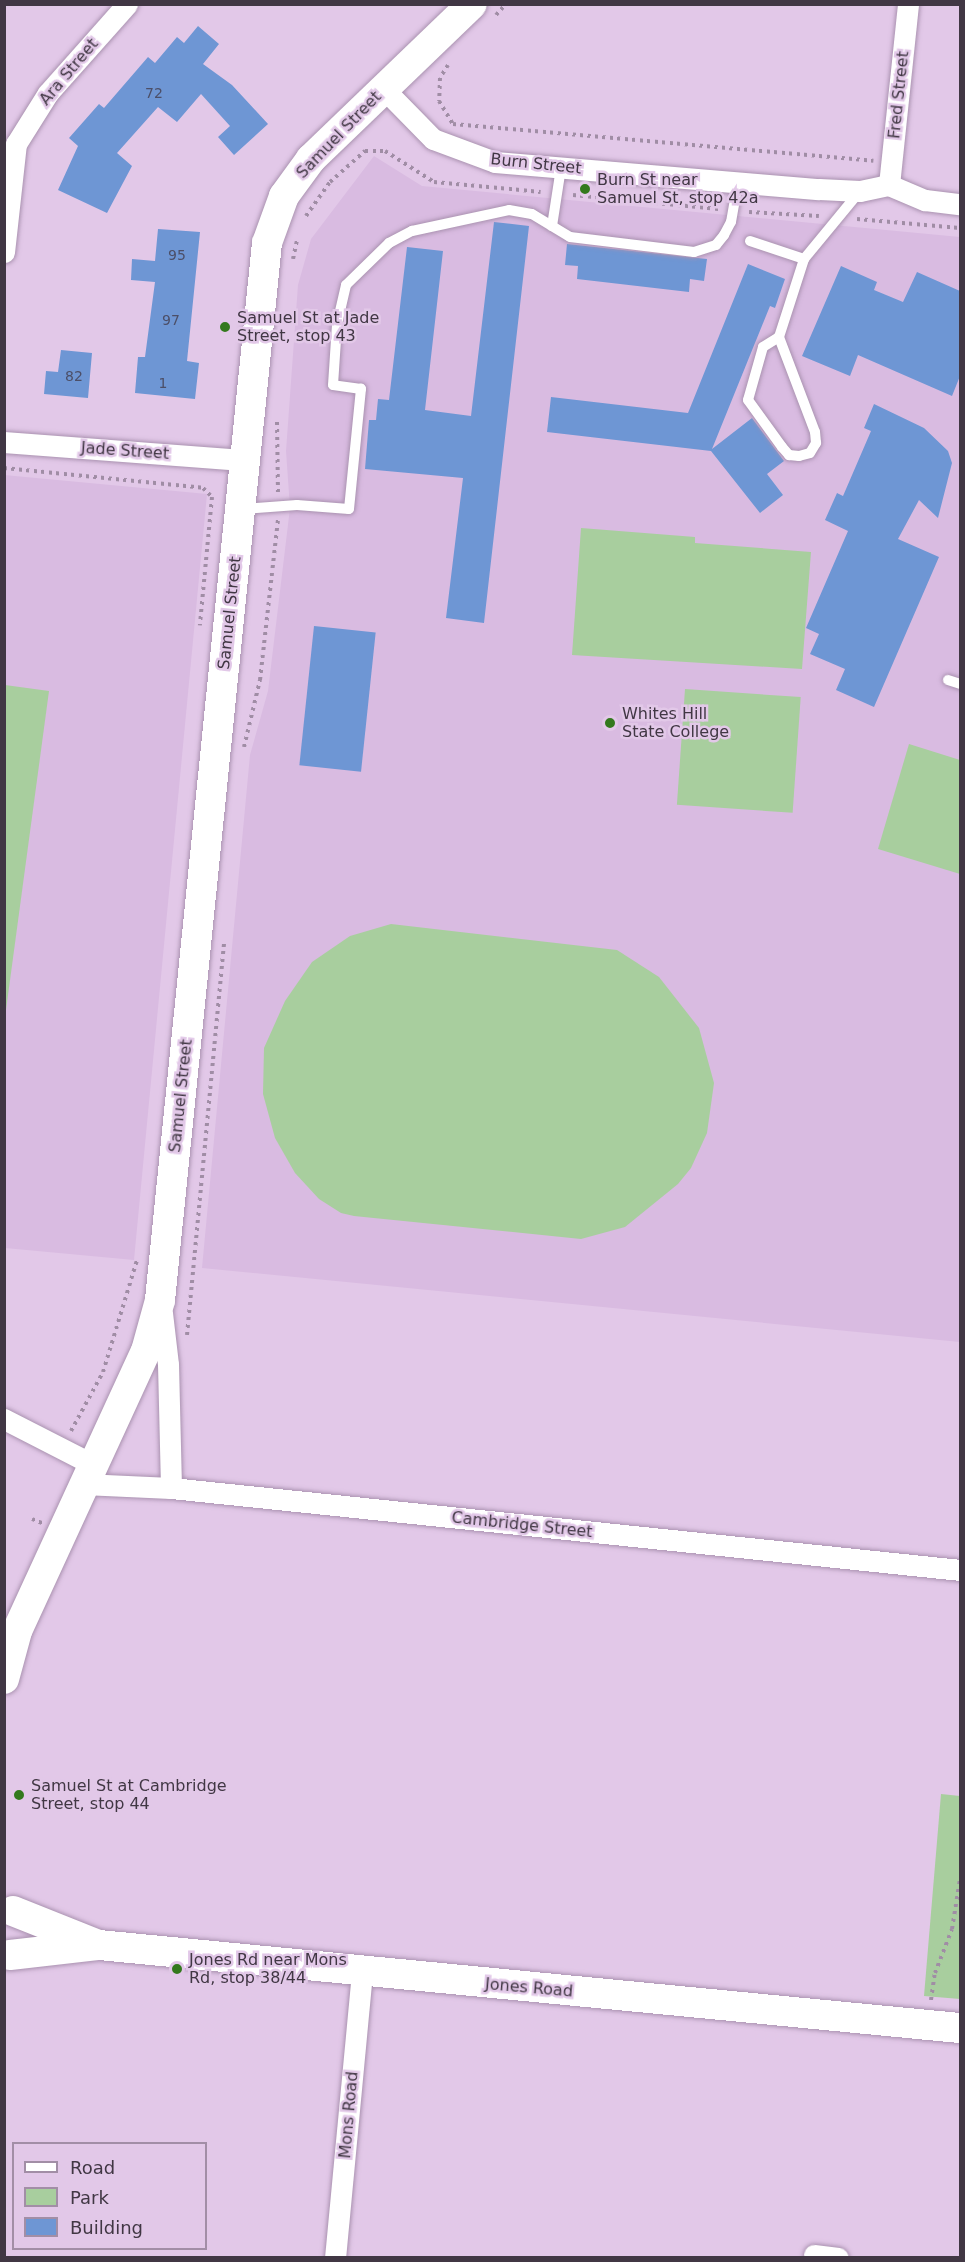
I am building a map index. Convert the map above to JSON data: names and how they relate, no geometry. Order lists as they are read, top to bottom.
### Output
{
  "streets": {
    "street": [
      "Ara Street",
      "Fred Street",
      "Samuel Street",
      "Burn Street",
      "Jade Street",
      "Cambridge Street",
      "Jones Road",
      "Mons Road"
    ]
  },
  "crossings": [
    ["Fred Street", "Burn Street"],
    ["Samuel Street", "Burn Street"],
    ["Samuel Street", "Jade Street"],
    ["Samuel Street", "Cambridge Street"],
    ["Jones Road", "Mons Road"]
  ],
  "places": [
    "Burn St near Samuel St, stop 42a",
    "Samuel St at Jade Street, stop 43",
    "Whites Hill State College",
    "Samuel St at Cambridge Street, stop 44",
    "Jones Rd near Mons Rd, stop 38/44"
  ],
  "house_numbers": [
    "72",
    "95",
    "97",
    "82",
    "1"
  ],
  "legend": ["Road", "Park", "Building"]
}
